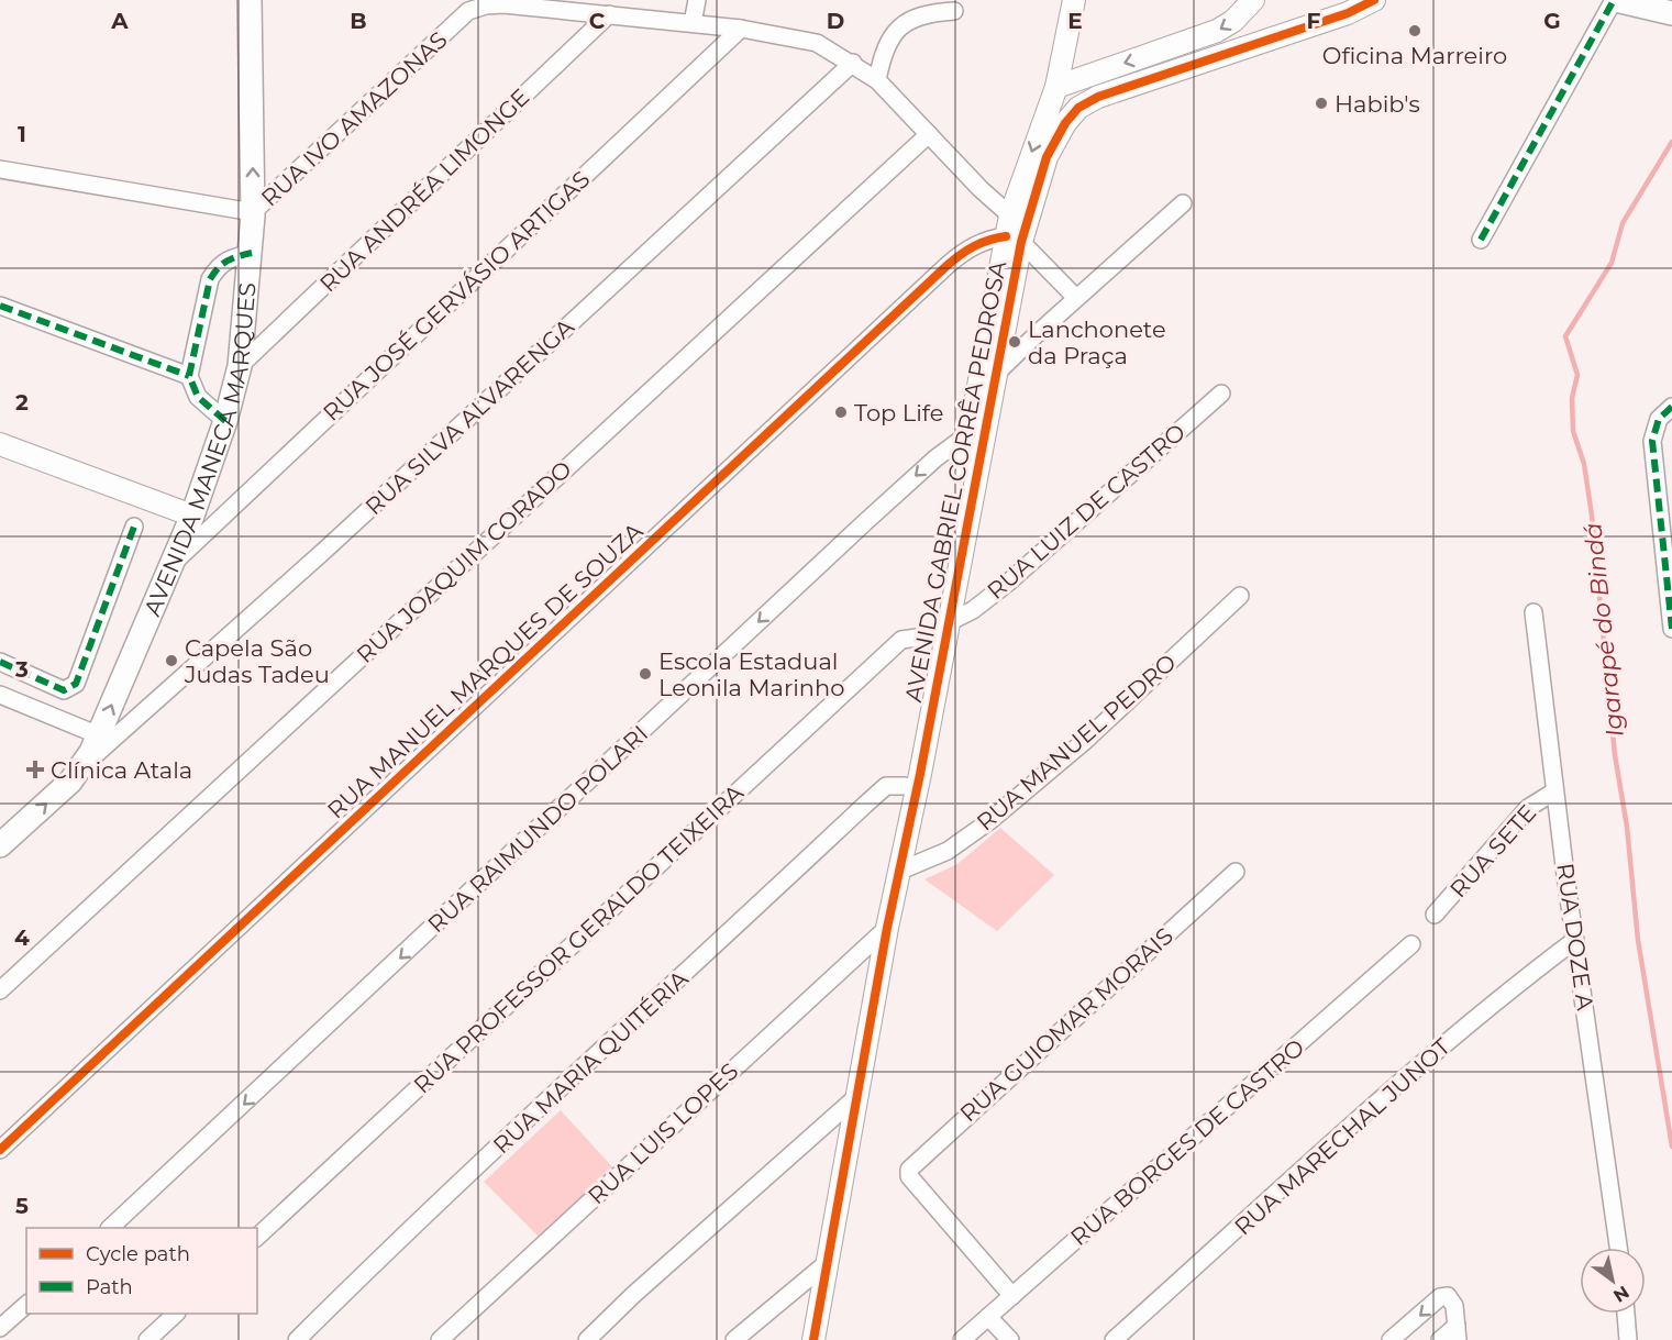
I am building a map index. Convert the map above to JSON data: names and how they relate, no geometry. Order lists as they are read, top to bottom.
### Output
{
  "streets": {
    "main road": ["AVENIDA MANECA MARQUES"],
    "street": [
      "RUA IVO AMAZONAS",
      "RUA ANDRÉA LIMONGE",
      "RUA JOSÉ GERVÁSIO ARTIGAS",
      "RUA SILVA ALVARENGA",
      "AVENIDA GABRIEL CORRÊA PEDROSA",
      "RUA LUIZ DE CASTRO",
      "RUA JOAQUIM CORADO",
      "RUA MANUEL MARQUES DE SOUZA",
      "RUA MANUEL PEDRO",
      "RUA RAIMUNDO POLARI",
      "RUA SETE",
      "RUA DOZE A",
      "RUA PROFESSOR GERALDO TEIXEIRA",
      "RUA GUIOMAR MORAIS",
      "RUA MARIA QUITÉRIA",
      "RUA LUIS LOPES",
      "RUA MARECHAL JUNOT",
      "RUA BORGES DE CASTRO"
    ]
  },
  "crossings": [
    ["RUA IVO AMAZONAS", "RUA ANDRÉA LIMONGE"],
    ["RUA IVO AMAZONAS", "RUA JOSÉ GERVÁSIO ARTIGAS"],
    ["RUA IVO AMAZONAS", "RUA SILVA ALVARENGA"],
    ["RUA IVO AMAZONAS", "AVENIDA MANECA MARQUES"],
    ["RUA IVO AMAZONAS", "AVENIDA GABRIEL CORRÊA PEDROSA"],
    ["RUA IVO AMAZONAS", "RUA JOAQUIM CORADO"],
    ["RUA IVO AMAZONAS", "RUA MANUEL MARQUES DE SOUZA"],
    ["RUA ANDRÉA LIMONGE", "AVENIDA MANECA MARQUES"],
    ["RUA JOSÉ GERVÁSIO ARTIGAS", "AVENIDA MANECA MARQUES"],
    ["RUA SILVA ALVARENGA", "AVENIDA MANECA MARQUES"],
    ["AVENIDA GABRIEL CORRÊA PEDROSA", "RUA LUIZ DE CASTRO"],
    ["AVENIDA GABRIEL CORRÊA PEDROSA", "RUA MANUEL MARQUES DE SOUZA"],
    ["AVENIDA GABRIEL CORRÊA PEDROSA", "RUA MANUEL PEDRO"],
    ["AVENIDA GABRIEL CORRÊA PEDROSA", "RUA RAIMUNDO POLARI"],
    ["AVENIDA GABRIEL CORRÊA PEDROSA", "RUA MARIA QUITÉRIA"],
    ["AVENIDA GABRIEL CORRÊA PEDROSA", "RUA LUIS LOPES"],
    ["RUA LUIZ DE CASTRO", "RUA PROFESSOR GERALDO TEIXEIRA"],
    ["RUA SETE", "RUA DOZE A"],
    ["RUA DOZE A", "RUA MARECHAL JUNOT"],
    ["RUA GUIOMAR MORAIS", "RUA BORGES DE CASTRO"]
  ],
  "one_way": ["AVENIDA MANECA MARQUES", "RUA RAIMUNDO POLARI"],
  "water": ["Igarapé do Bindá"],
  "places": {
    "other": [
      "Oficina Marreiro",
      "Habib's",
      "Lanchonete da Praça",
      "Top Life",
      "Capela São Judas Tadeu",
      "Escola Estadual Leonila Marinho"
    ],
    "health": ["Clínica Atala"]
  },
  "legend": ["Cycle path", "Path"],
  "north": "bottom right",
  "grid": {
    "columns": [
      "A",
      "B",
      "C",
      "D",
      "E",
      "F",
      "G"
    ],
    "rows": [
      "1",
      "2",
      "3",
      "4",
      "5"
    ]
  }
}
